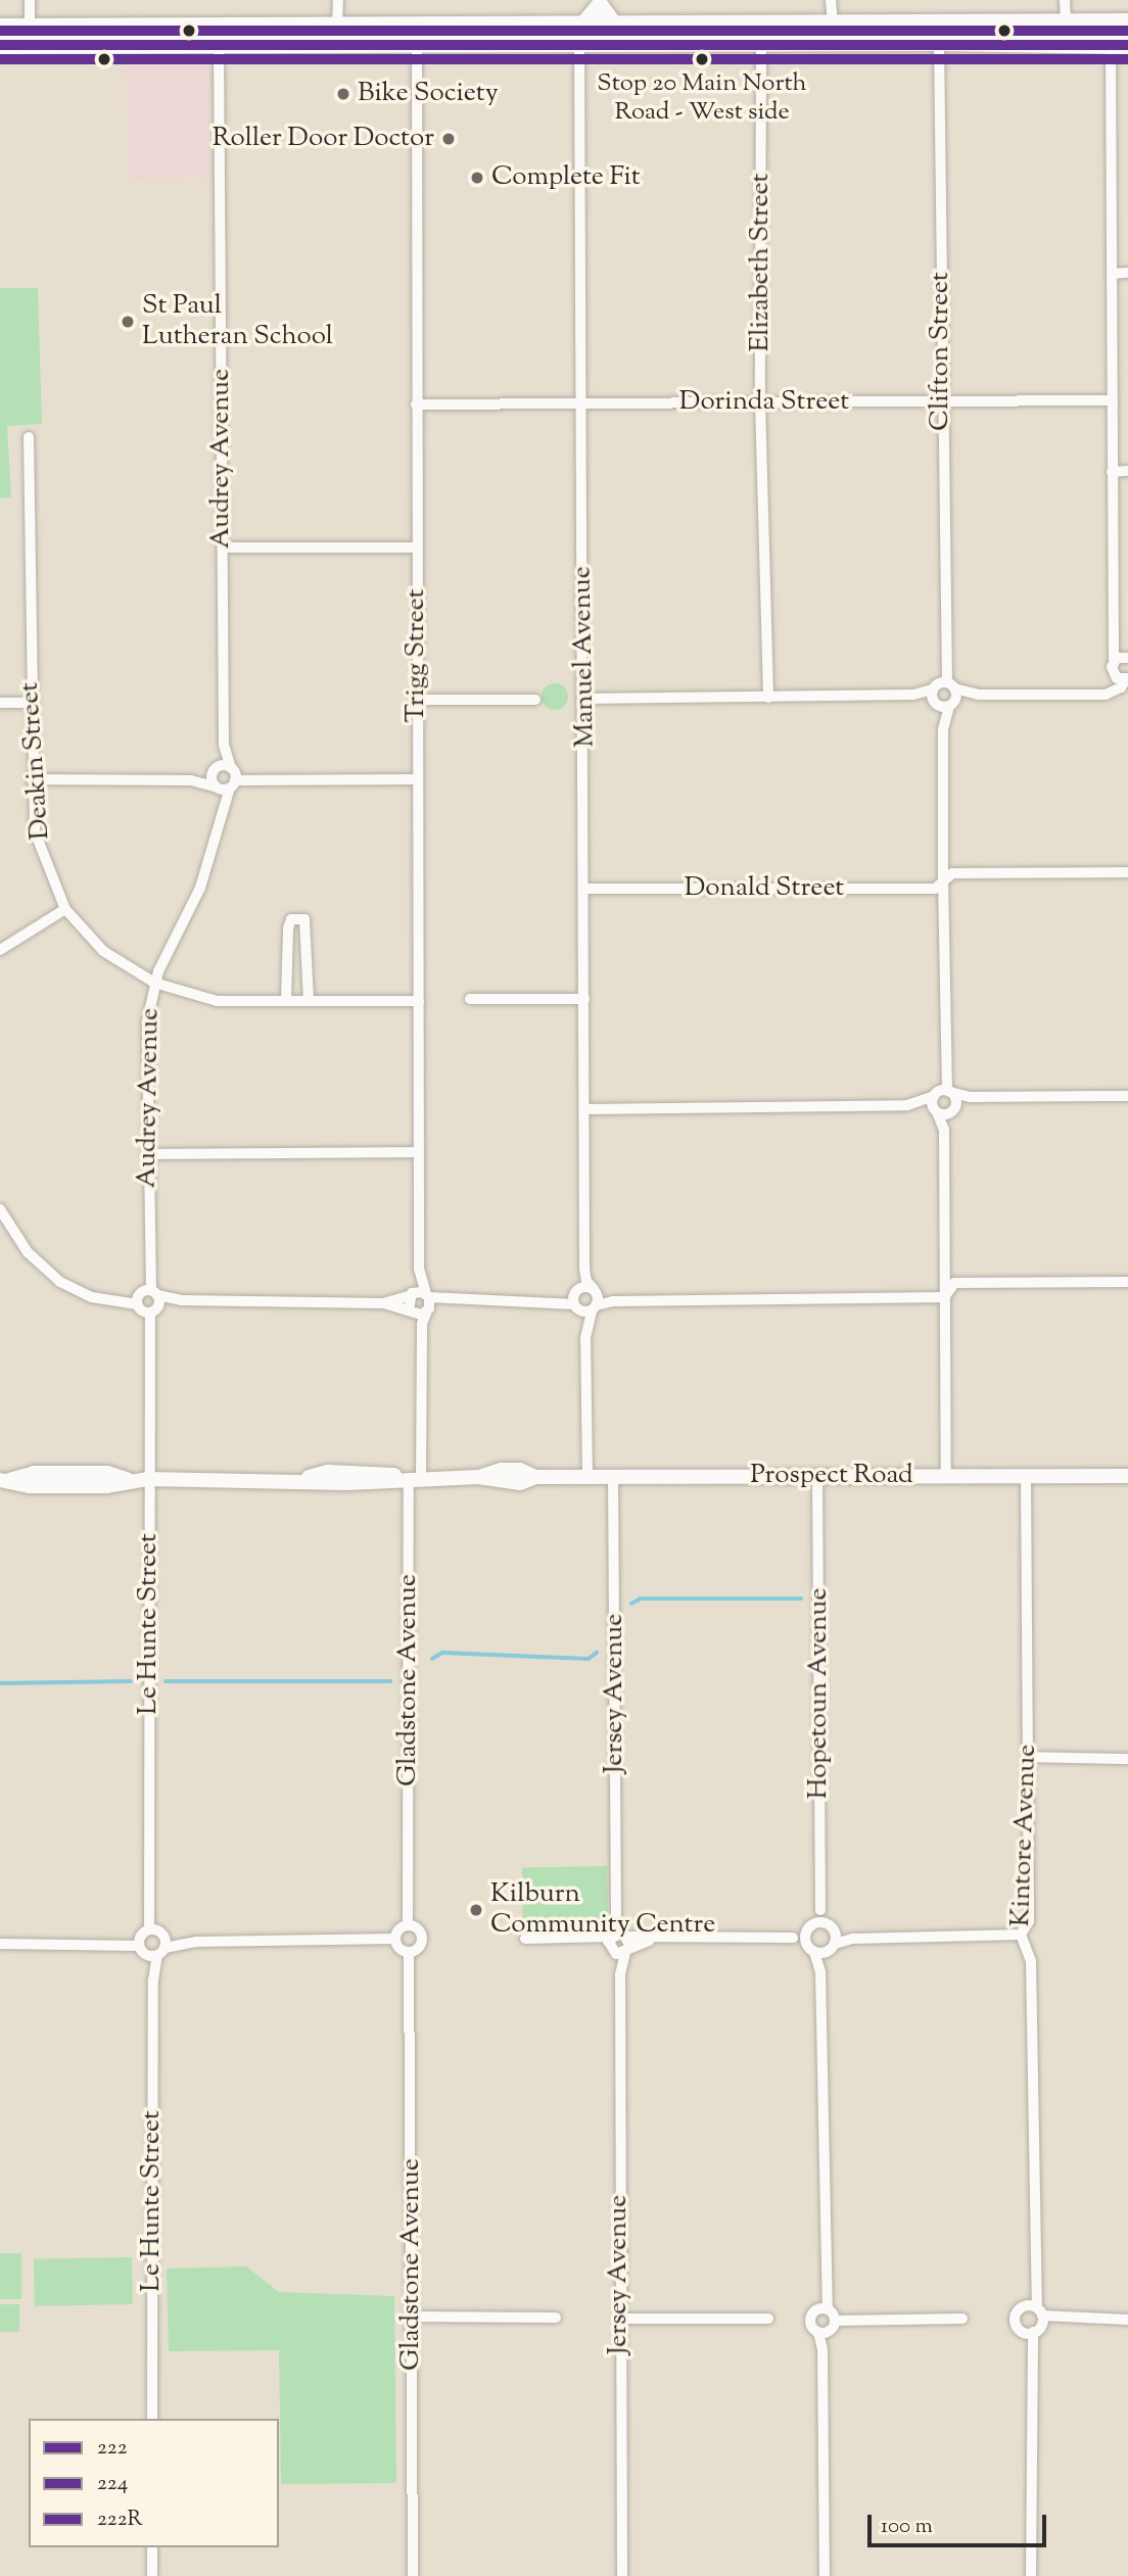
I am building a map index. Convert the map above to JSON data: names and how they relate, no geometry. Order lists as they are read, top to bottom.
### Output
{
  "streets": {
    "main road": ["Prospect Road"],
    "street": [
      "Elizabeth Street",
      "Clifton Street",
      "Dorinda Street",
      "Audrey Avenue",
      "Trigg Street",
      "Manuel Avenue",
      "Deakin Street",
      "Donald Street",
      "Le Hunte Street",
      "Gladstone Avenue",
      "Jersey Avenue",
      "Hopetoun Avenue",
      "Kintore Avenue"
    ]
  },
  "crossings": [
    ["Elizabeth Street", "Dorinda Street"],
    ["Clifton Street", "Dorinda Street"],
    ["Clifton Street", "Donald Street"],
    ["Dorinda Street", "Trigg Street"],
    ["Dorinda Street", "Manuel Avenue"],
    ["Audrey Avenue", "Deakin Street"],
    ["Audrey Avenue", "Prospect Road"],
    ["Audrey Avenue", "Le Hunte Street"],
    ["Trigg Street", "Deakin Street"],
    ["Trigg Street", "Prospect Road"],
    ["Trigg Street", "Gladstone Avenue"],
    ["Manuel Avenue", "Donald Street"],
    ["Prospect Road", "Le Hunte Street"],
    ["Prospect Road", "Gladstone Avenue"],
    ["Prospect Road", "Jersey Avenue"],
    ["Prospect Road", "Hopetoun Avenue"],
    ["Prospect Road", "Kintore Avenue"]
  ],
  "places": [
    "Stop 20 Main North Road - West side",
    "Bike Society",
    "Roller Door Doctor",
    "Complete Fit",
    "St Paul Lutheran School",
    "Kilburn Community Centre"
  ],
  "lines": ["transit line 222R", "transit line 222", "transit line 224"],
  "legend": ["222", "224", "222R"],
  "scale_bar": "100 m"
}
